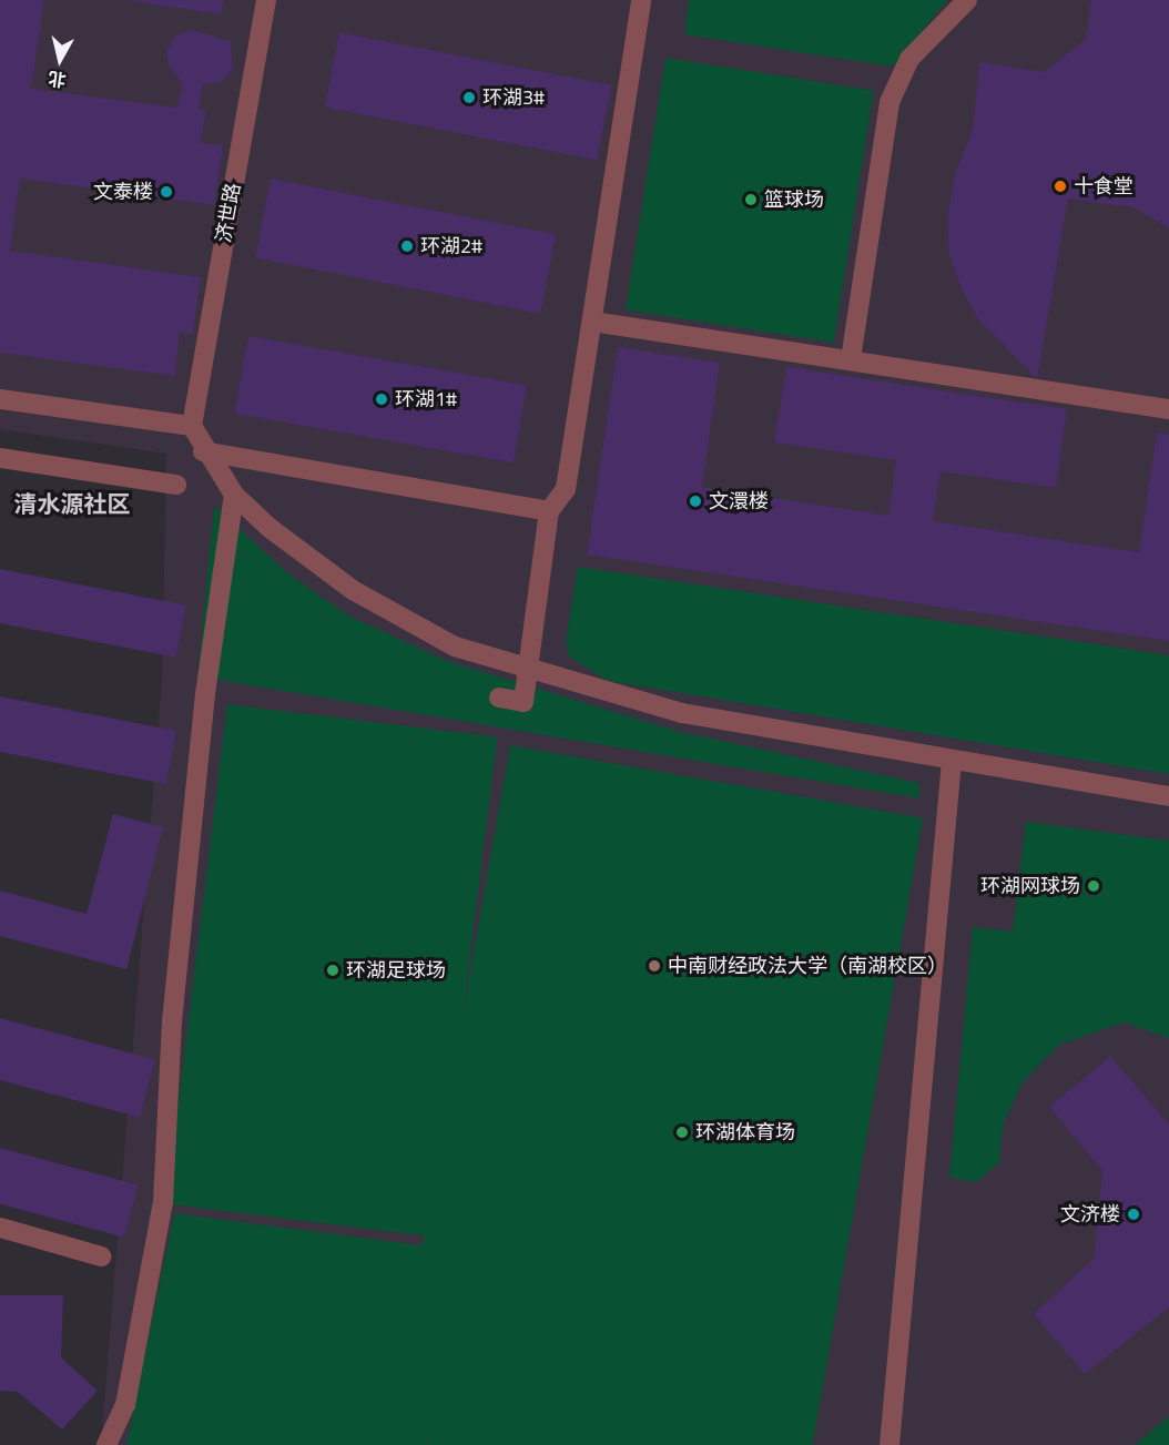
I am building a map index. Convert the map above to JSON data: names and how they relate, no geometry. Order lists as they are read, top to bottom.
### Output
{
  "streets": {
    "street": ["济世路"]
  },
  "districts": ["清水源社区"],
  "places": [
    "环湖3#",
    "十食堂",
    "文泰楼",
    "篮球场",
    "环湖2#",
    "环湖1#",
    "文澴楼",
    "环湖网球场",
    "中南财经政法大学（南湖校区）",
    "环湖足球场",
    "环湖体育场",
    "文济楼"
  ],
  "north": "bottom"
}
